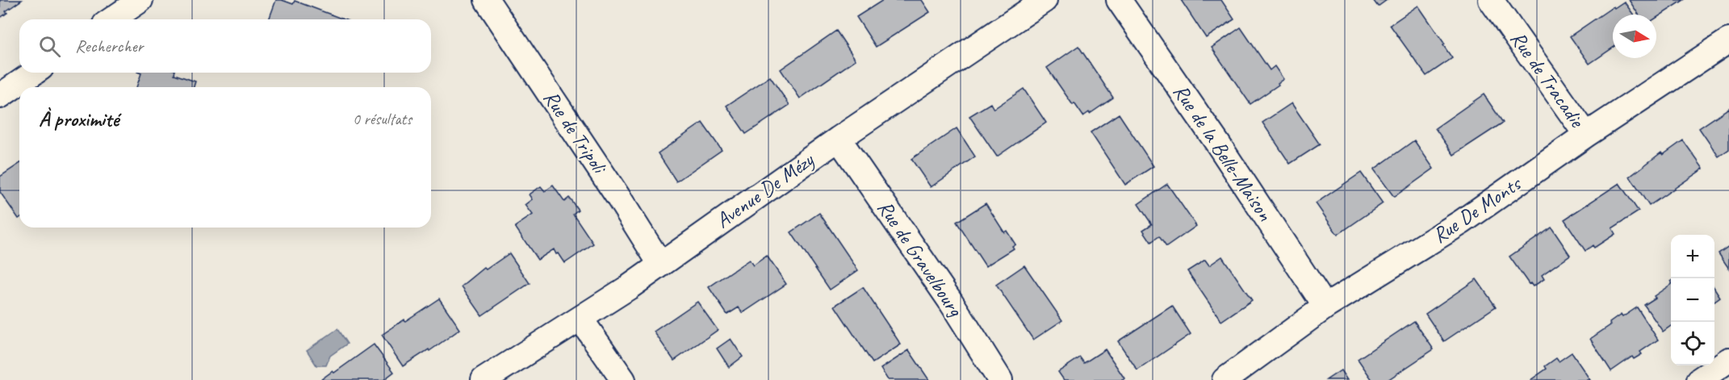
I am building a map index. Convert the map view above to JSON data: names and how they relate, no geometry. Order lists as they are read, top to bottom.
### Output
{
  "streets": {
    "street": [
      "Rue de Tracadie",
      "Rue de Tripoli",
      "Rue de la Belle-Maison",
      "Avenue De Mézy",
      "Rue De Monts",
      "Rue de Gravelbourg"
    ]
  },
  "crossings": [
    ["Rue de Tracadie", "Rue De Monts"],
    ["Rue de Tripoli", "Avenue De Mézy"],
    ["Rue de la Belle-Maison", "Rue De Monts"],
    ["Avenue De Mézy", "Rue de Gravelbourg"]
  ],
  "north": "right",
  "page": {
    "search": "Rechercher",
    "heading": ["À proximité", "0 résultats"],
    "map_buttons": ["+", "−"]
  }
}
